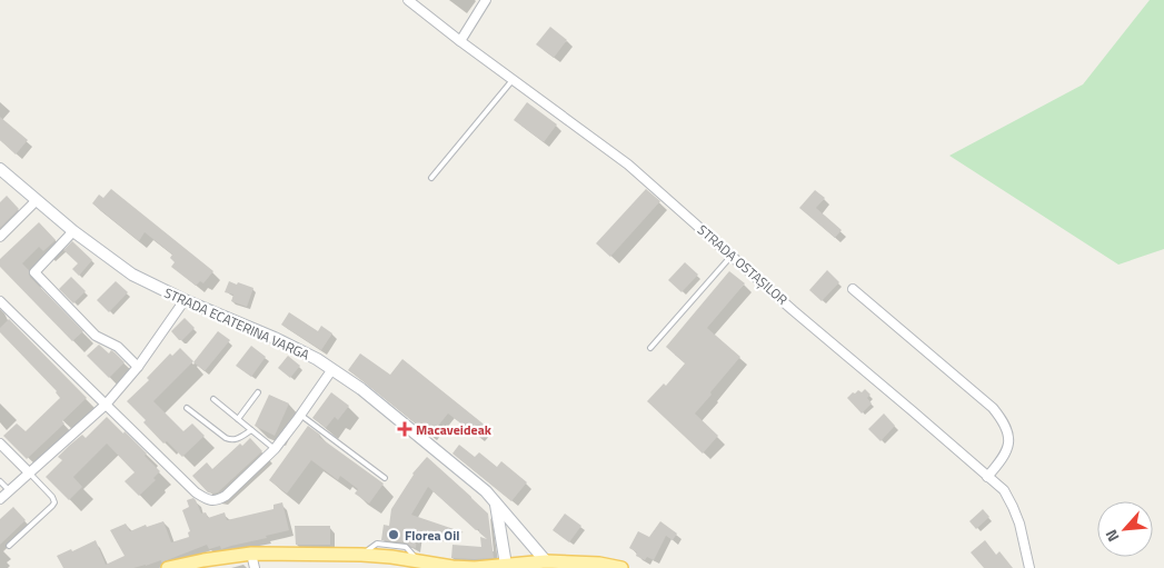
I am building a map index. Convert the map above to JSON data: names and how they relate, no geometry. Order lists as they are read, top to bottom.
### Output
{
  "streets": {
    "main road": ["STRADA ECATERINA VARGA"],
    "street": ["STRADA OSTAȘILOR"]
  },
  "places": {
    "health": ["Macaveideak"],
    "other": ["Florea Oil"]
  },
  "north": "bottom left"
}
